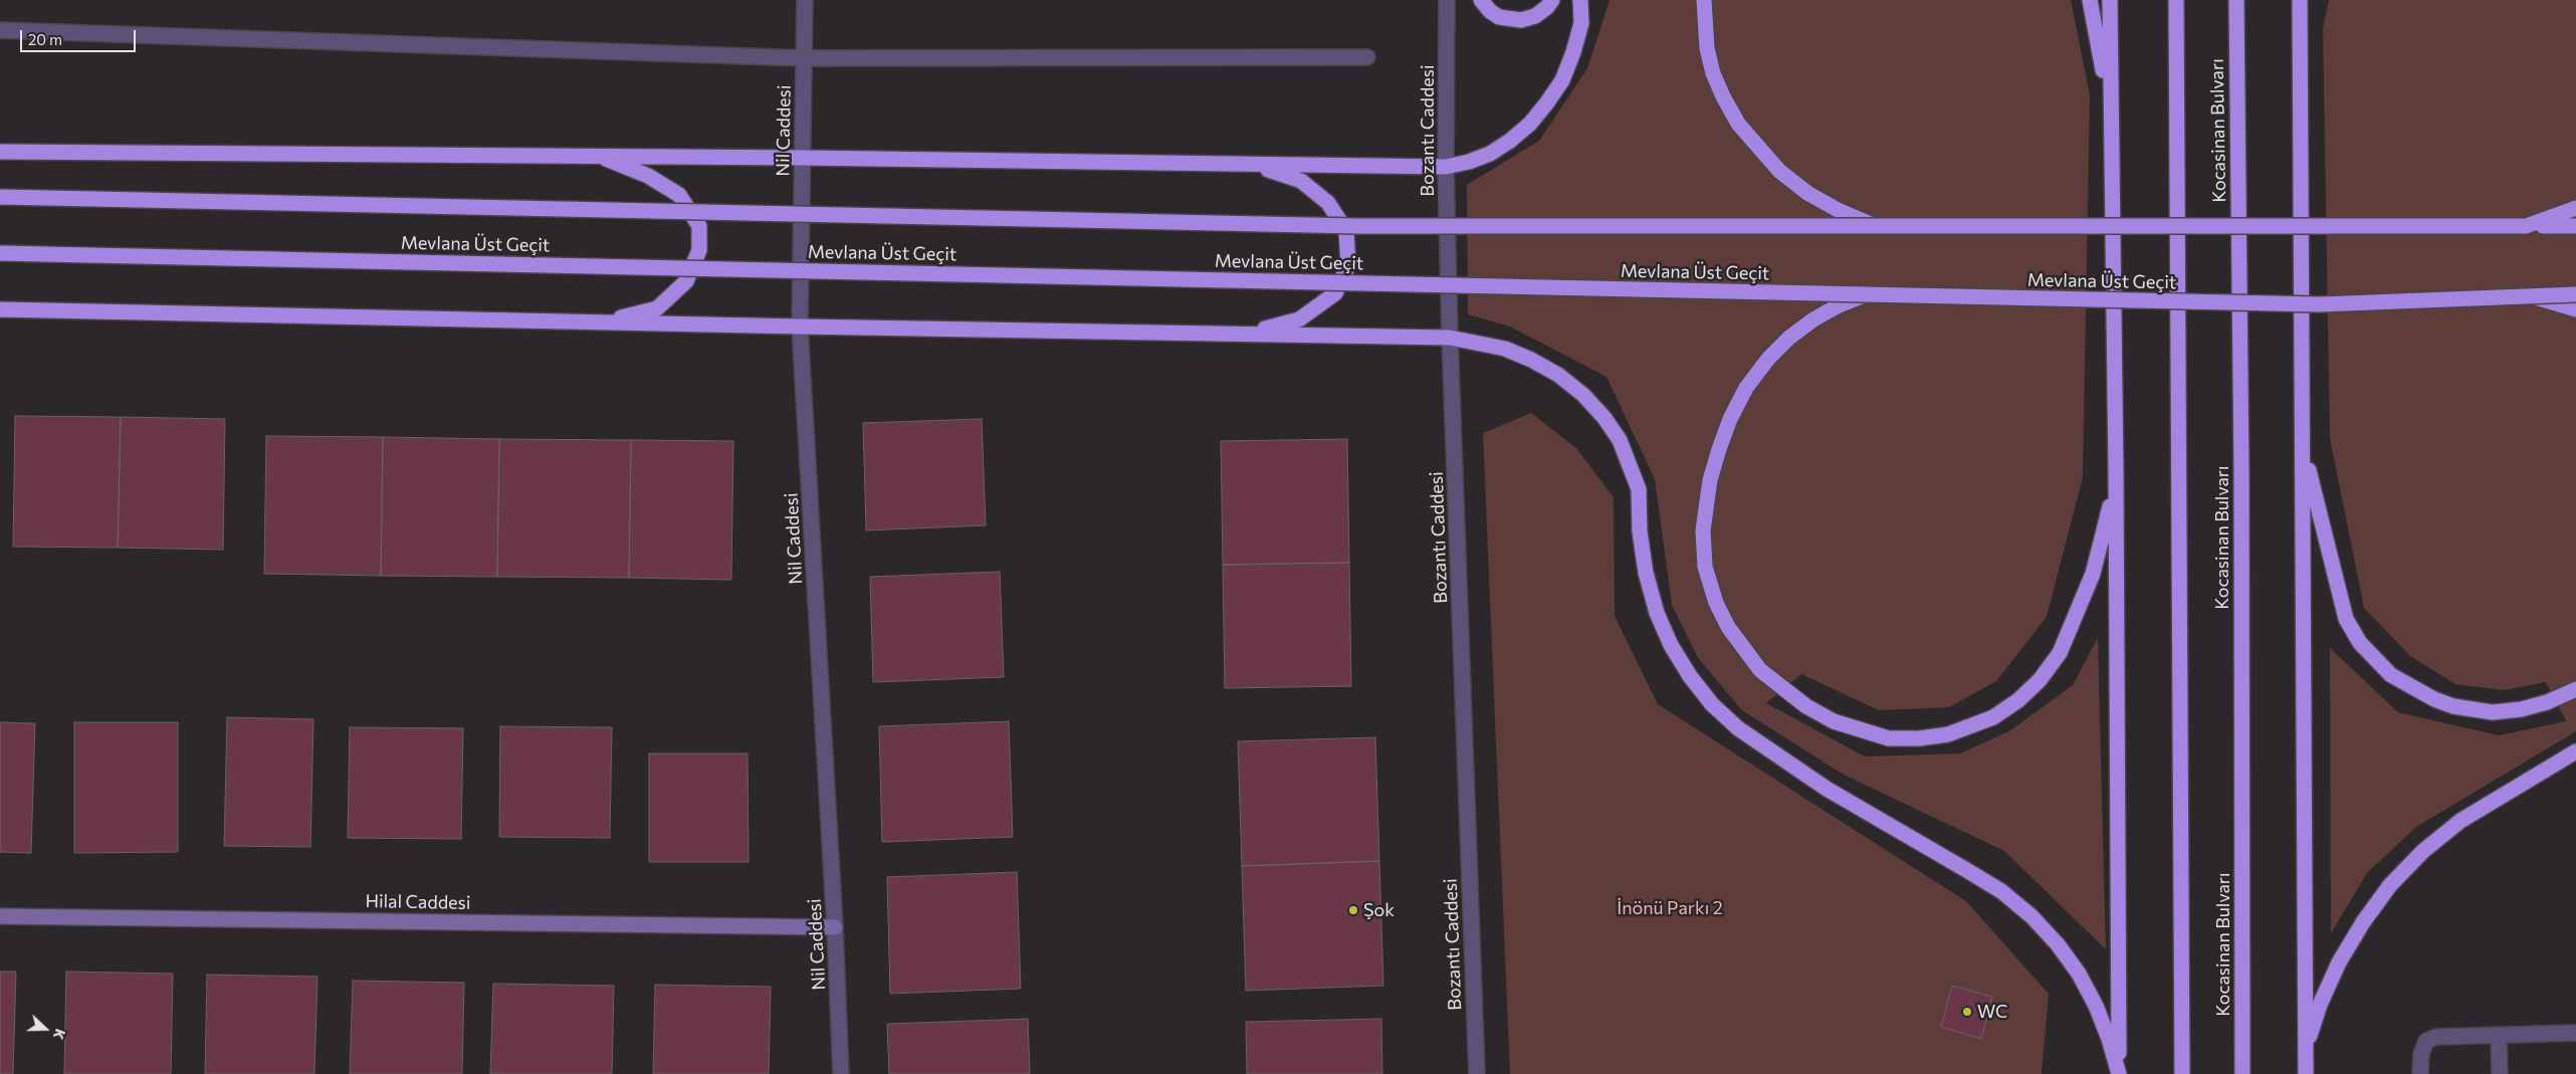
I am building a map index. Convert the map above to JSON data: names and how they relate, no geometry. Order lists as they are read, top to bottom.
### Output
{
  "streets": {
    "highway": ["Kocasinan Bulvarı", "Mevlana Üst Geçit"],
    "street": ["Nil Caddesi", "Bozantı Caddesi", "Hilal Caddesi"]
  },
  "crossings": [
    ["Nil Caddesi", "Hilal Caddesi"]
  ],
  "parks": ["İnönü Parkı 2"],
  "places": ["Şok", "WC"],
  "scale_bar": "20 m",
  "north": "right"
}
